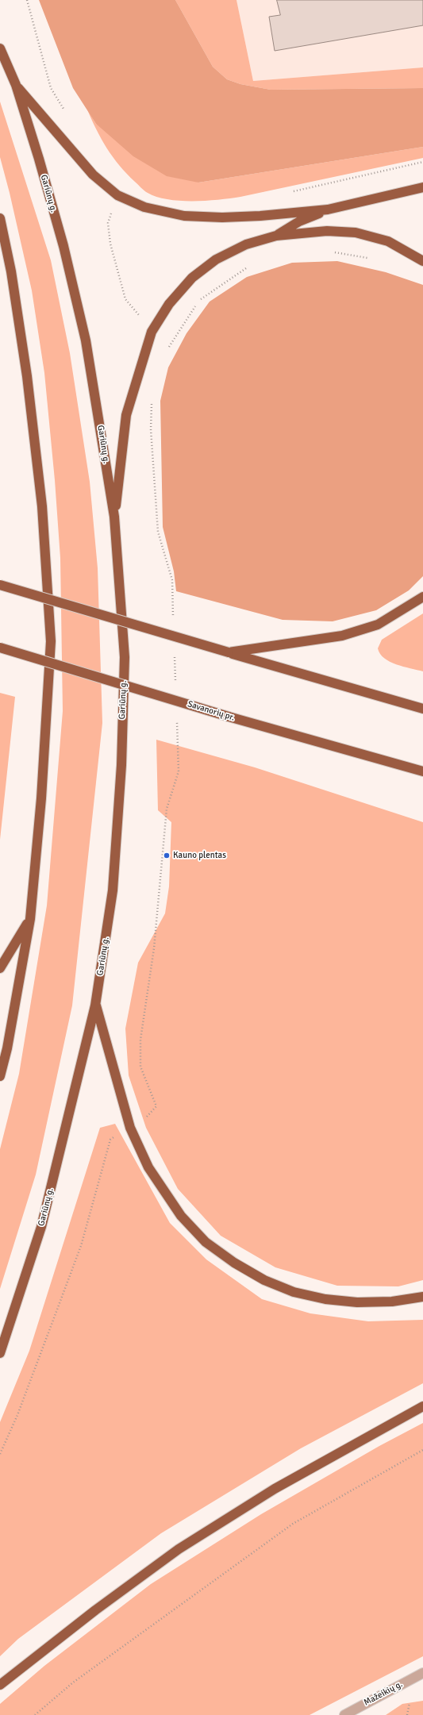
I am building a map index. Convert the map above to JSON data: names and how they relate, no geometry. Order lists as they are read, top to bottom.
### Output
{
  "streets": {
    "highway": ["Gariūnų g.", "Savanorių pr."],
    "street": ["Mažeikių g."]
  },
  "places": ["Kauno plentas"]
}
